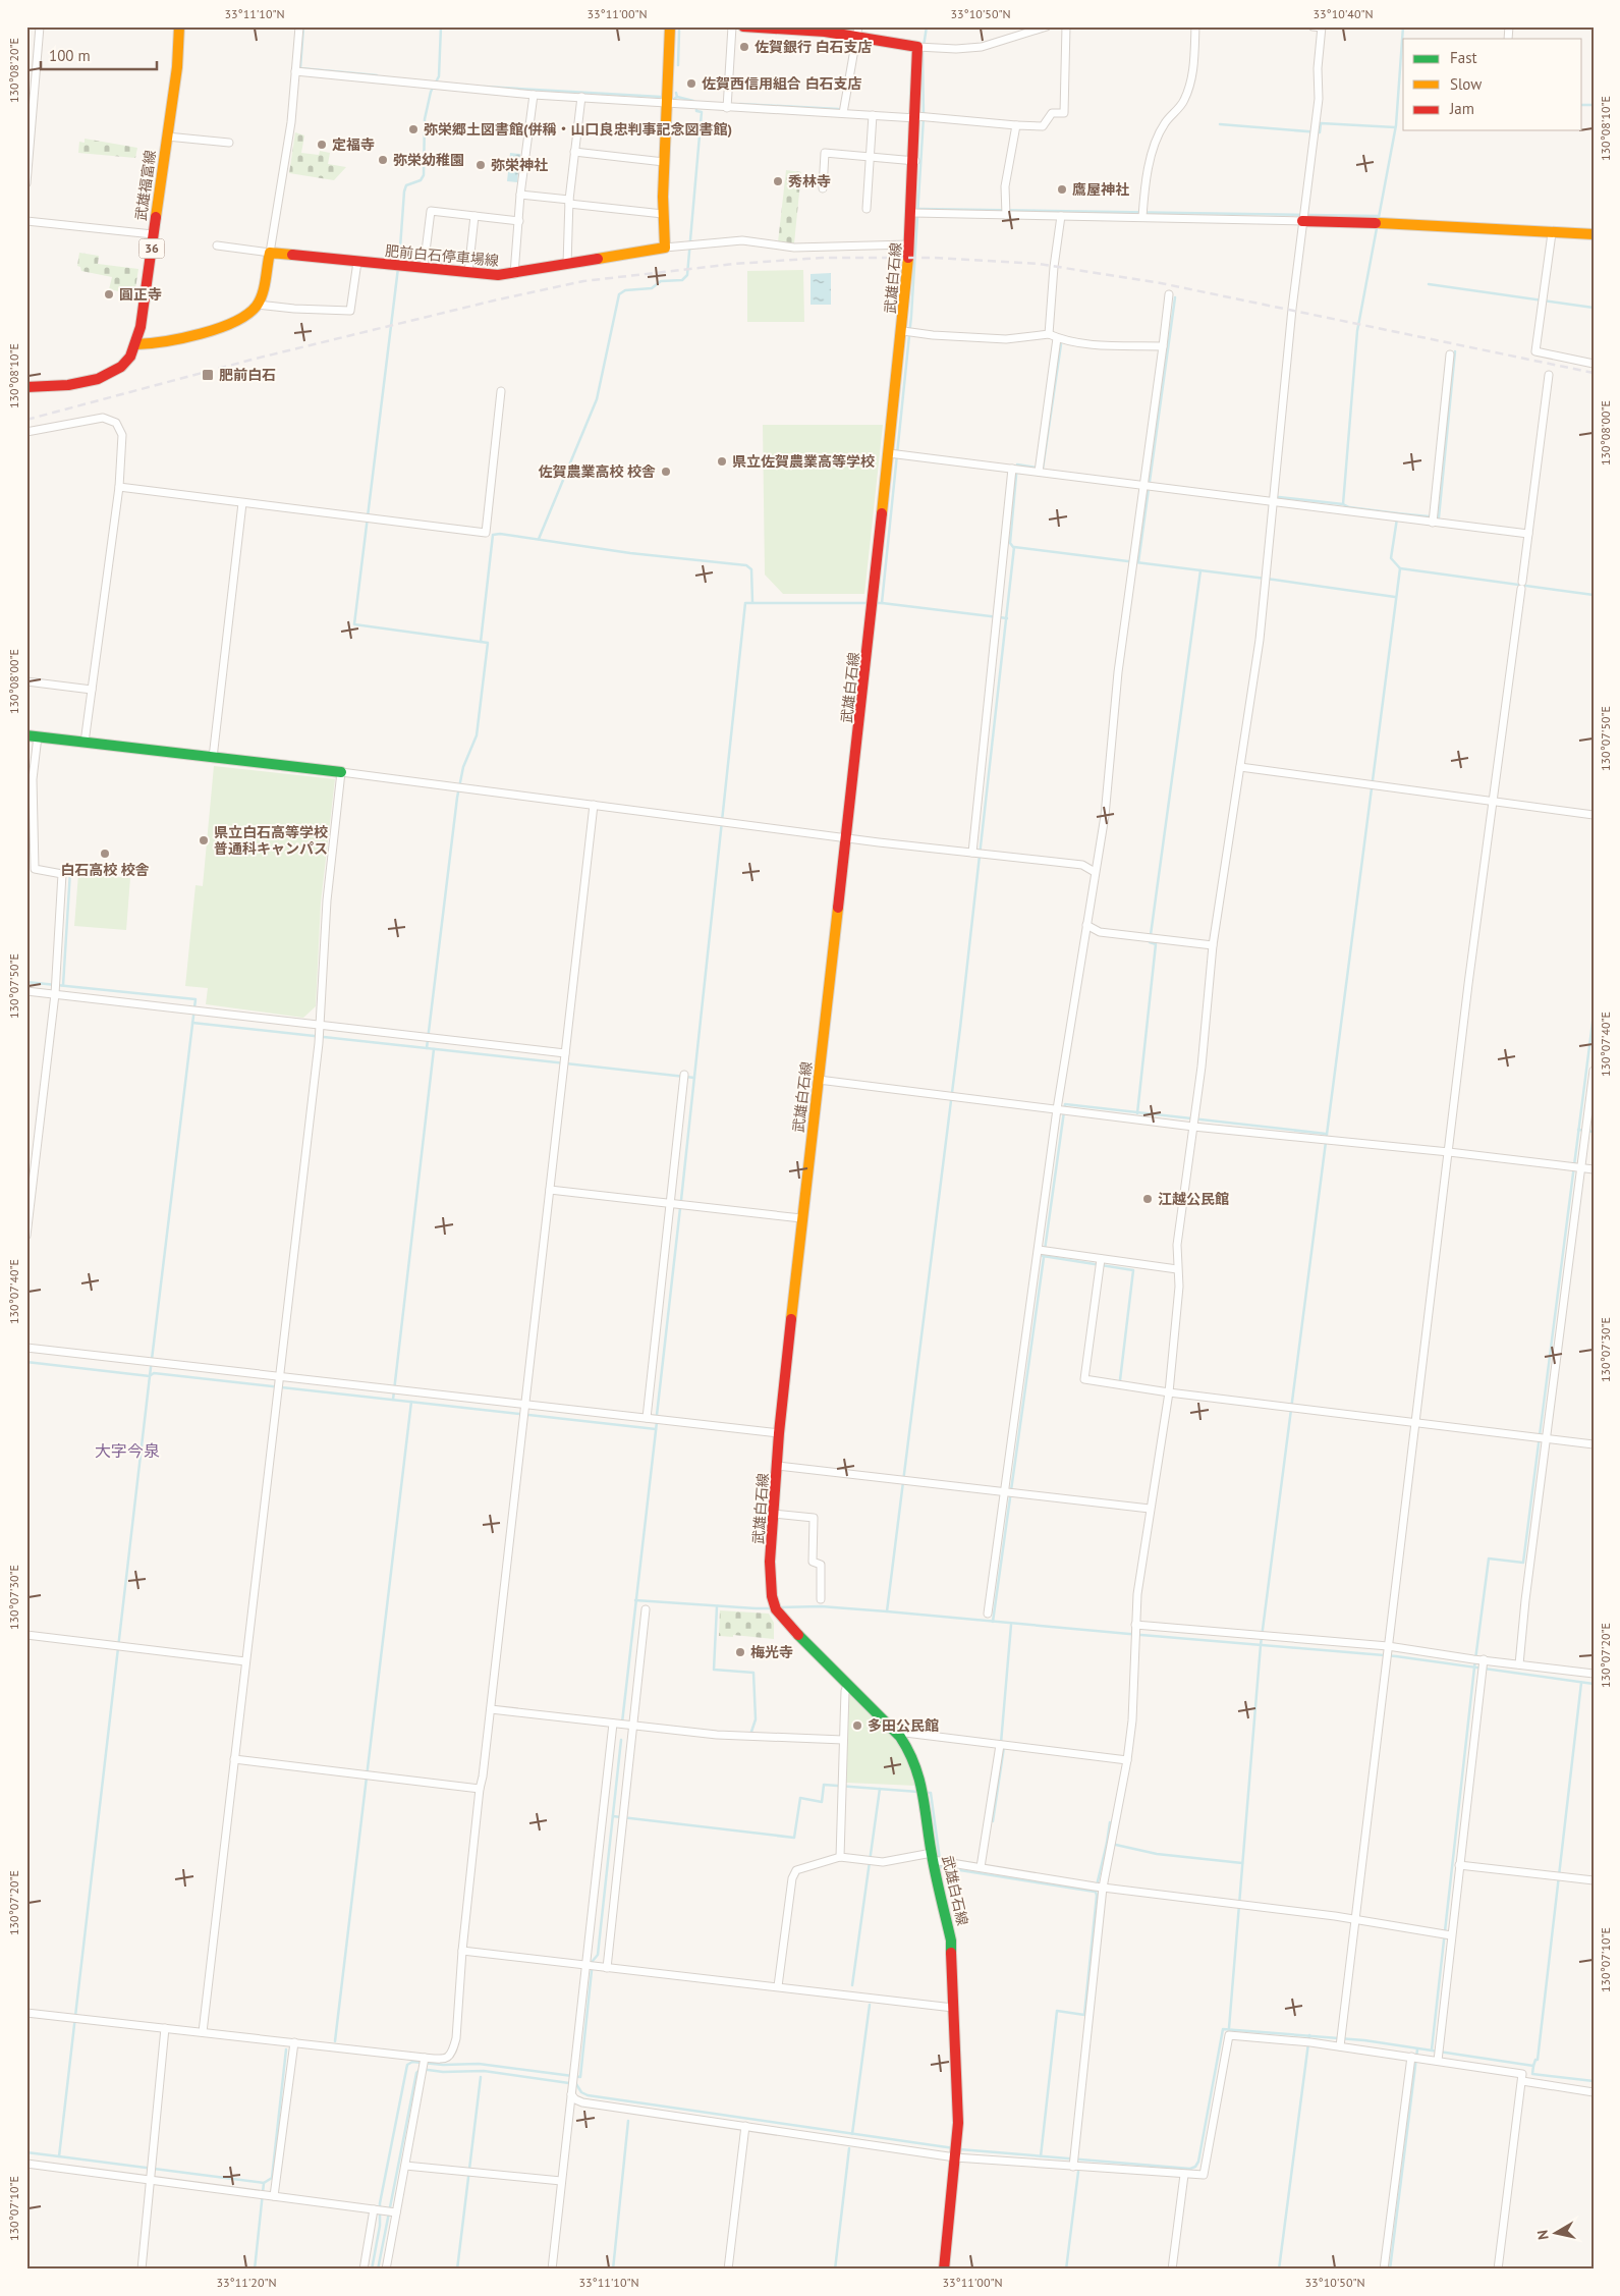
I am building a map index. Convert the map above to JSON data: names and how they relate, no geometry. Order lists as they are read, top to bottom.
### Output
{
  "streets": {
    "main road": [
      "武雄福富線",
      "36",
      "肥前白石停車場線",
      "武雄白石線"
    ]
  },
  "districts": ["大字今泉"],
  "places": {
    "other": [
      "佐賀銀行 白石支店",
      "佐賀西信用組合 白石支店",
      "弥栄郷土図書館(併稱・山口良忠判事記念図書館)",
      "定福寺",
      "弥栄幼稚園",
      "弥栄神社",
      "秀林寺",
      "鷹屋神社",
      "圓正寺",
      "県立佐賀農業高等学校",
      "佐賀農業高校 校舎",
      "県立白石高等学校 普通科キャンパス",
      "白石高校 校舎",
      "江越公民館",
      "梅光寺",
      "多田公民館"
    ],
    "transit": ["肥前白石"]
  },
  "legend": ["Fast", "Slow", "Jam"],
  "scale_bar": "100 m",
  "north": "left",
  "coordinates": [
    "33°11'10\"N",
    "33°11'00\"N",
    "33°10'50\"N",
    "33°10'40\"N",
    "130°08'20\"E",
    "130°08'10\"E",
    "130°08'00\"E",
    "130°07'50\"E",
    "130°07'40\"E",
    "130°07'30\"E",
    "130°07'20\"E",
    "130°07'10\"E",
    "33°11'20\"N"
  ]
}
